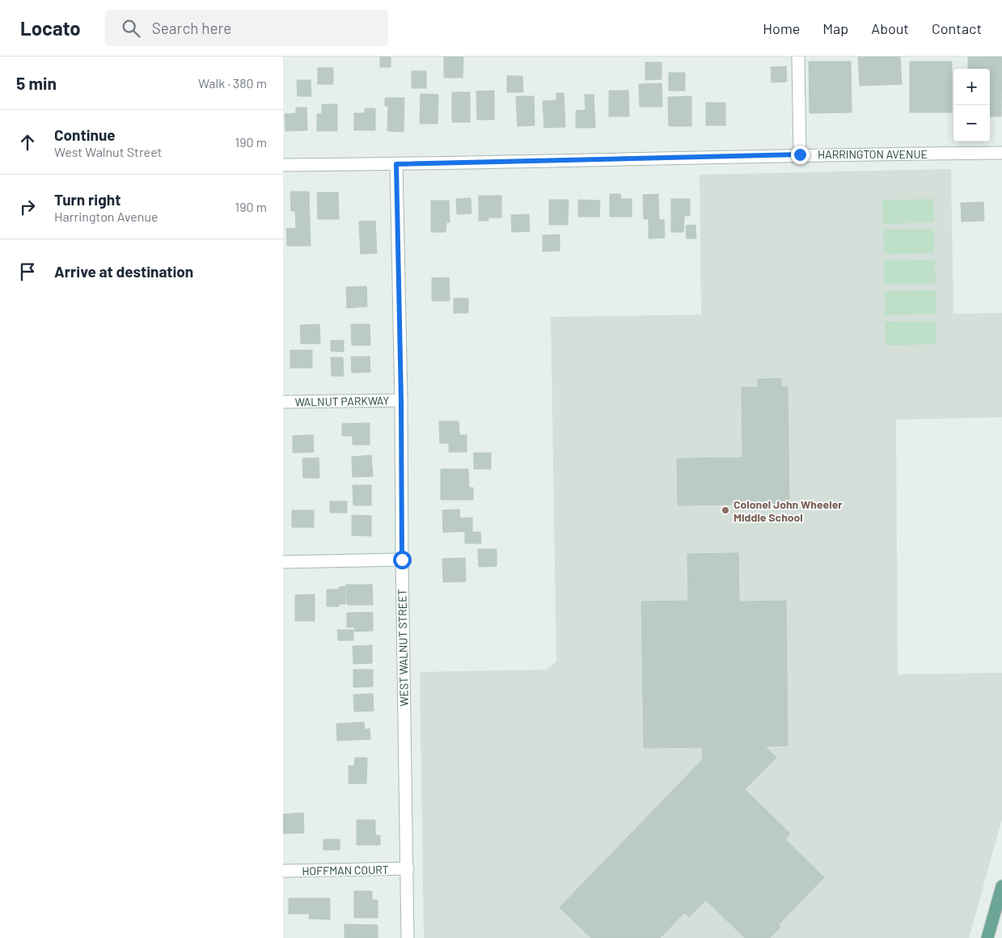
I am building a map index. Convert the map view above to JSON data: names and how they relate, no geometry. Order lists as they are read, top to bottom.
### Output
{
  "streets": {
    "street": [
      "HARRINGTON AVENUE",
      "WALNUT PARKWAY",
      "WEST WALNUT STREET",
      "HOFFMAN COURT"
    ]
  },
  "crossings": [
    ["HARRINGTON AVENUE", "WEST WALNUT STREET"],
    ["WALNUT PARKWAY", "WEST WALNUT STREET"],
    ["WEST WALNUT STREET", "HOFFMAN COURT"]
  ],
  "places": ["Colonel John Wheeler Middle School"],
  "page": {
    "header": "Locato",
    "search": "Search here",
    "nav": [
      "Home",
      "Map",
      "About",
      "Contact"
    ],
    "heading": ["5 min", "Walk · 380 m"],
    "map_buttons": ["+", "−"],
    "list": [
      ["Continue", "West Walnut Street", "190 m"],
      ["Turn right", "Harrington Avenue", "190 m"],
      "Arrive at destination"
    ]
  }
}
